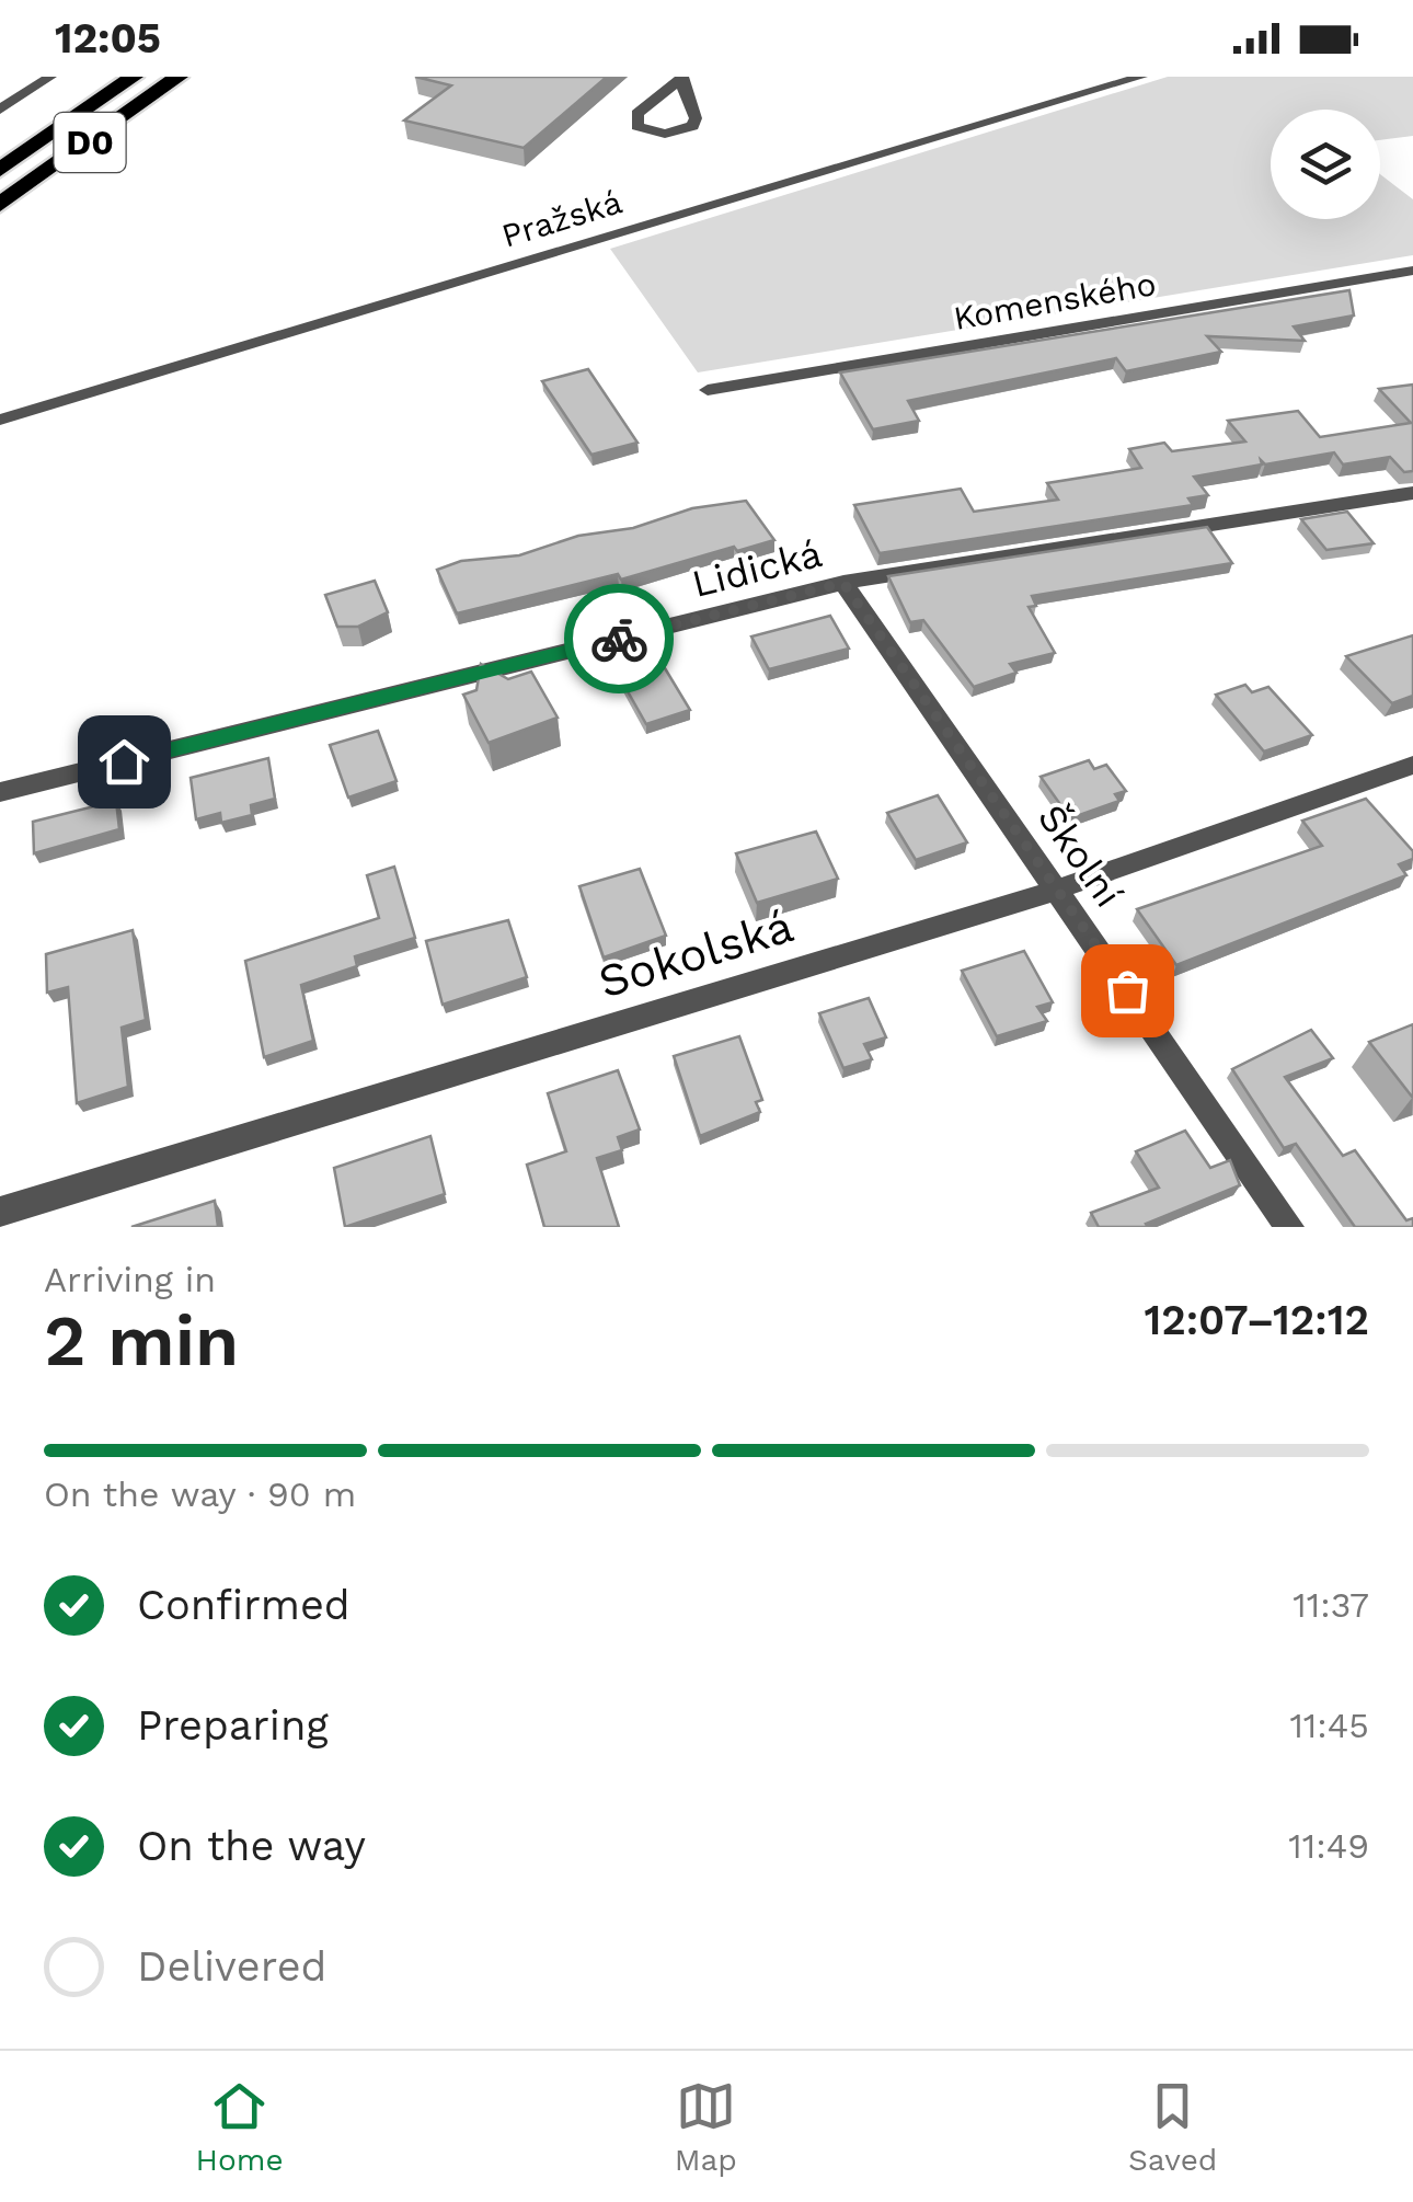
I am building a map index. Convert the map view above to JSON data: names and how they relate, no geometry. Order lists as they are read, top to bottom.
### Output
{
  "streets": {
    "highway": ["D0"],
    "street": [
      "Pražská",
      "Komenského",
      "Lidická",
      "Školní",
      "Sokolská"
    ]
  },
  "crossings": [
    ["Lidická", "Školní"],
    ["Školní", "Sokolská"]
  ],
  "page": {
    "status": "12:05",
    "heading": ["2 min", "Arriving in", "12:07–12:12"],
    "bar": "On the way · 90 m",
    "list": [
      ["Confirmed", "11:37"],
      ["Preparing", "11:45"],
      ["On the way", "11:49"],
      "Delivered"
    ],
    "tabs": ["Home", "Map", "Saved"]
  }
}
